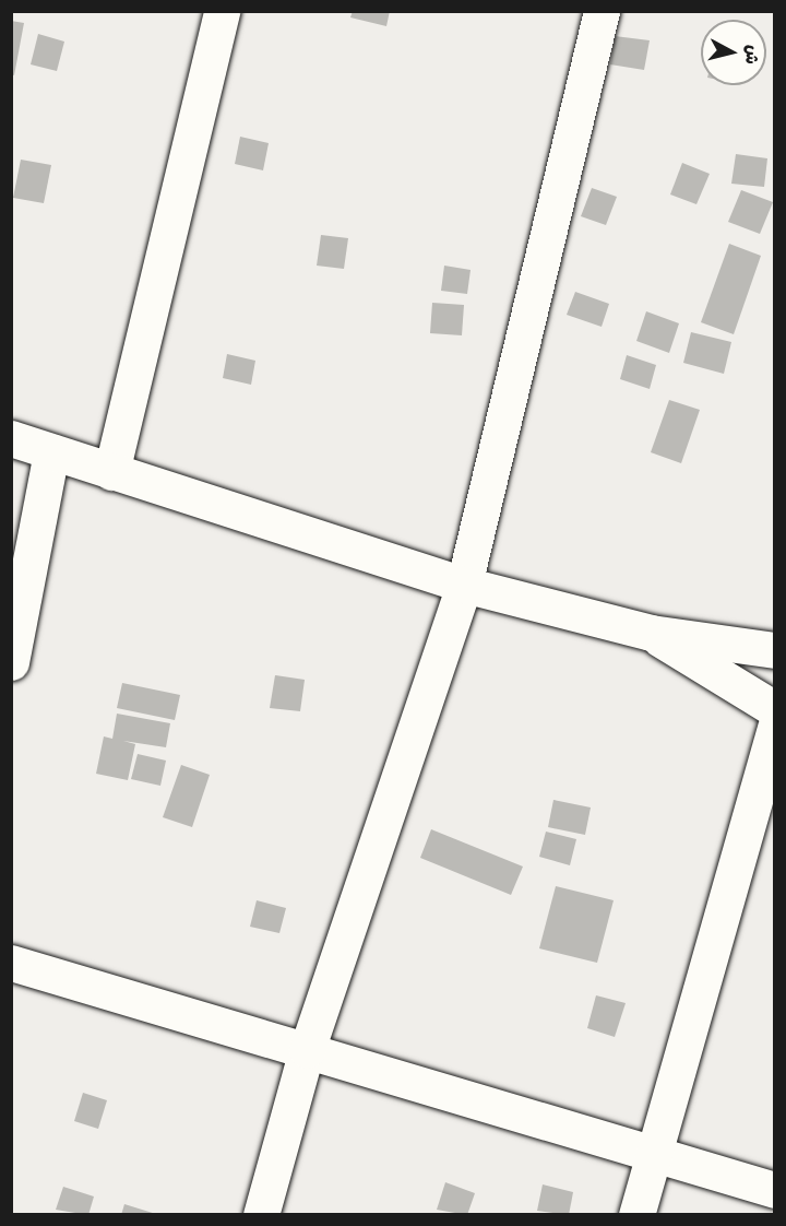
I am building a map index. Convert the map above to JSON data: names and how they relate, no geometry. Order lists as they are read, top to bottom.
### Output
{
  "north": "right"
}
